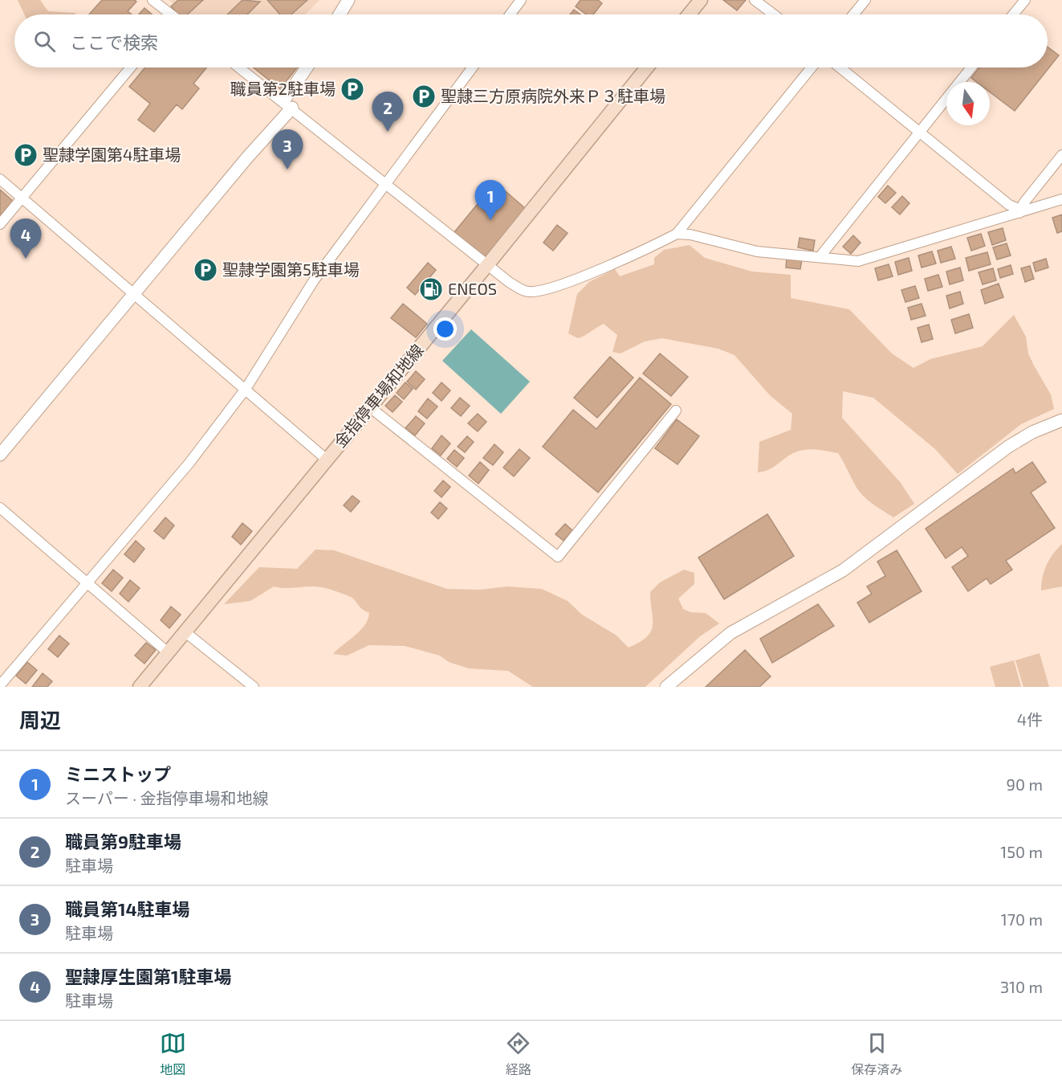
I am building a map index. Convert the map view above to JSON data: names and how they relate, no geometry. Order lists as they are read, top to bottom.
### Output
{
  "streets": {
    "main road": ["金指停車場和地線"]
  },
  "places": {
    "parking": [
      "職員第2駐車場",
      "聖隷三方原病院外来Ｐ３駐車場",
      "聖隷学園第4駐車場",
      "聖隷学園第5駐車場"
    ],
    "fuel station": ["ENEOS"]
  },
  "north": "bottom",
  "page": {
    "search": "ここで検索",
    "pins": [
      "2",
      "3",
      "1",
      "4"
    ],
    "heading": ["周辺", "4件"],
    "list": [
      {
        "mark": "1",
        "name": "ミニストップ",
        "note": "スーパー · 金指停車場和地線",
        "value": "90 m"
      },
      {
        "mark": "2",
        "name": "職員第9駐車場",
        "note": "駐車場",
        "value": "150 m"
      },
      {
        "mark": "3",
        "name": "職員第14駐車場",
        "note": "駐車場",
        "value": "170 m"
      },
      {
        "mark": "4",
        "name": "聖隷厚生園第1駐車場",
        "note": "駐車場",
        "value": "310 m"
      }
    ],
    "nav": ["地図", "経路", "保存済み"]
  }
}
